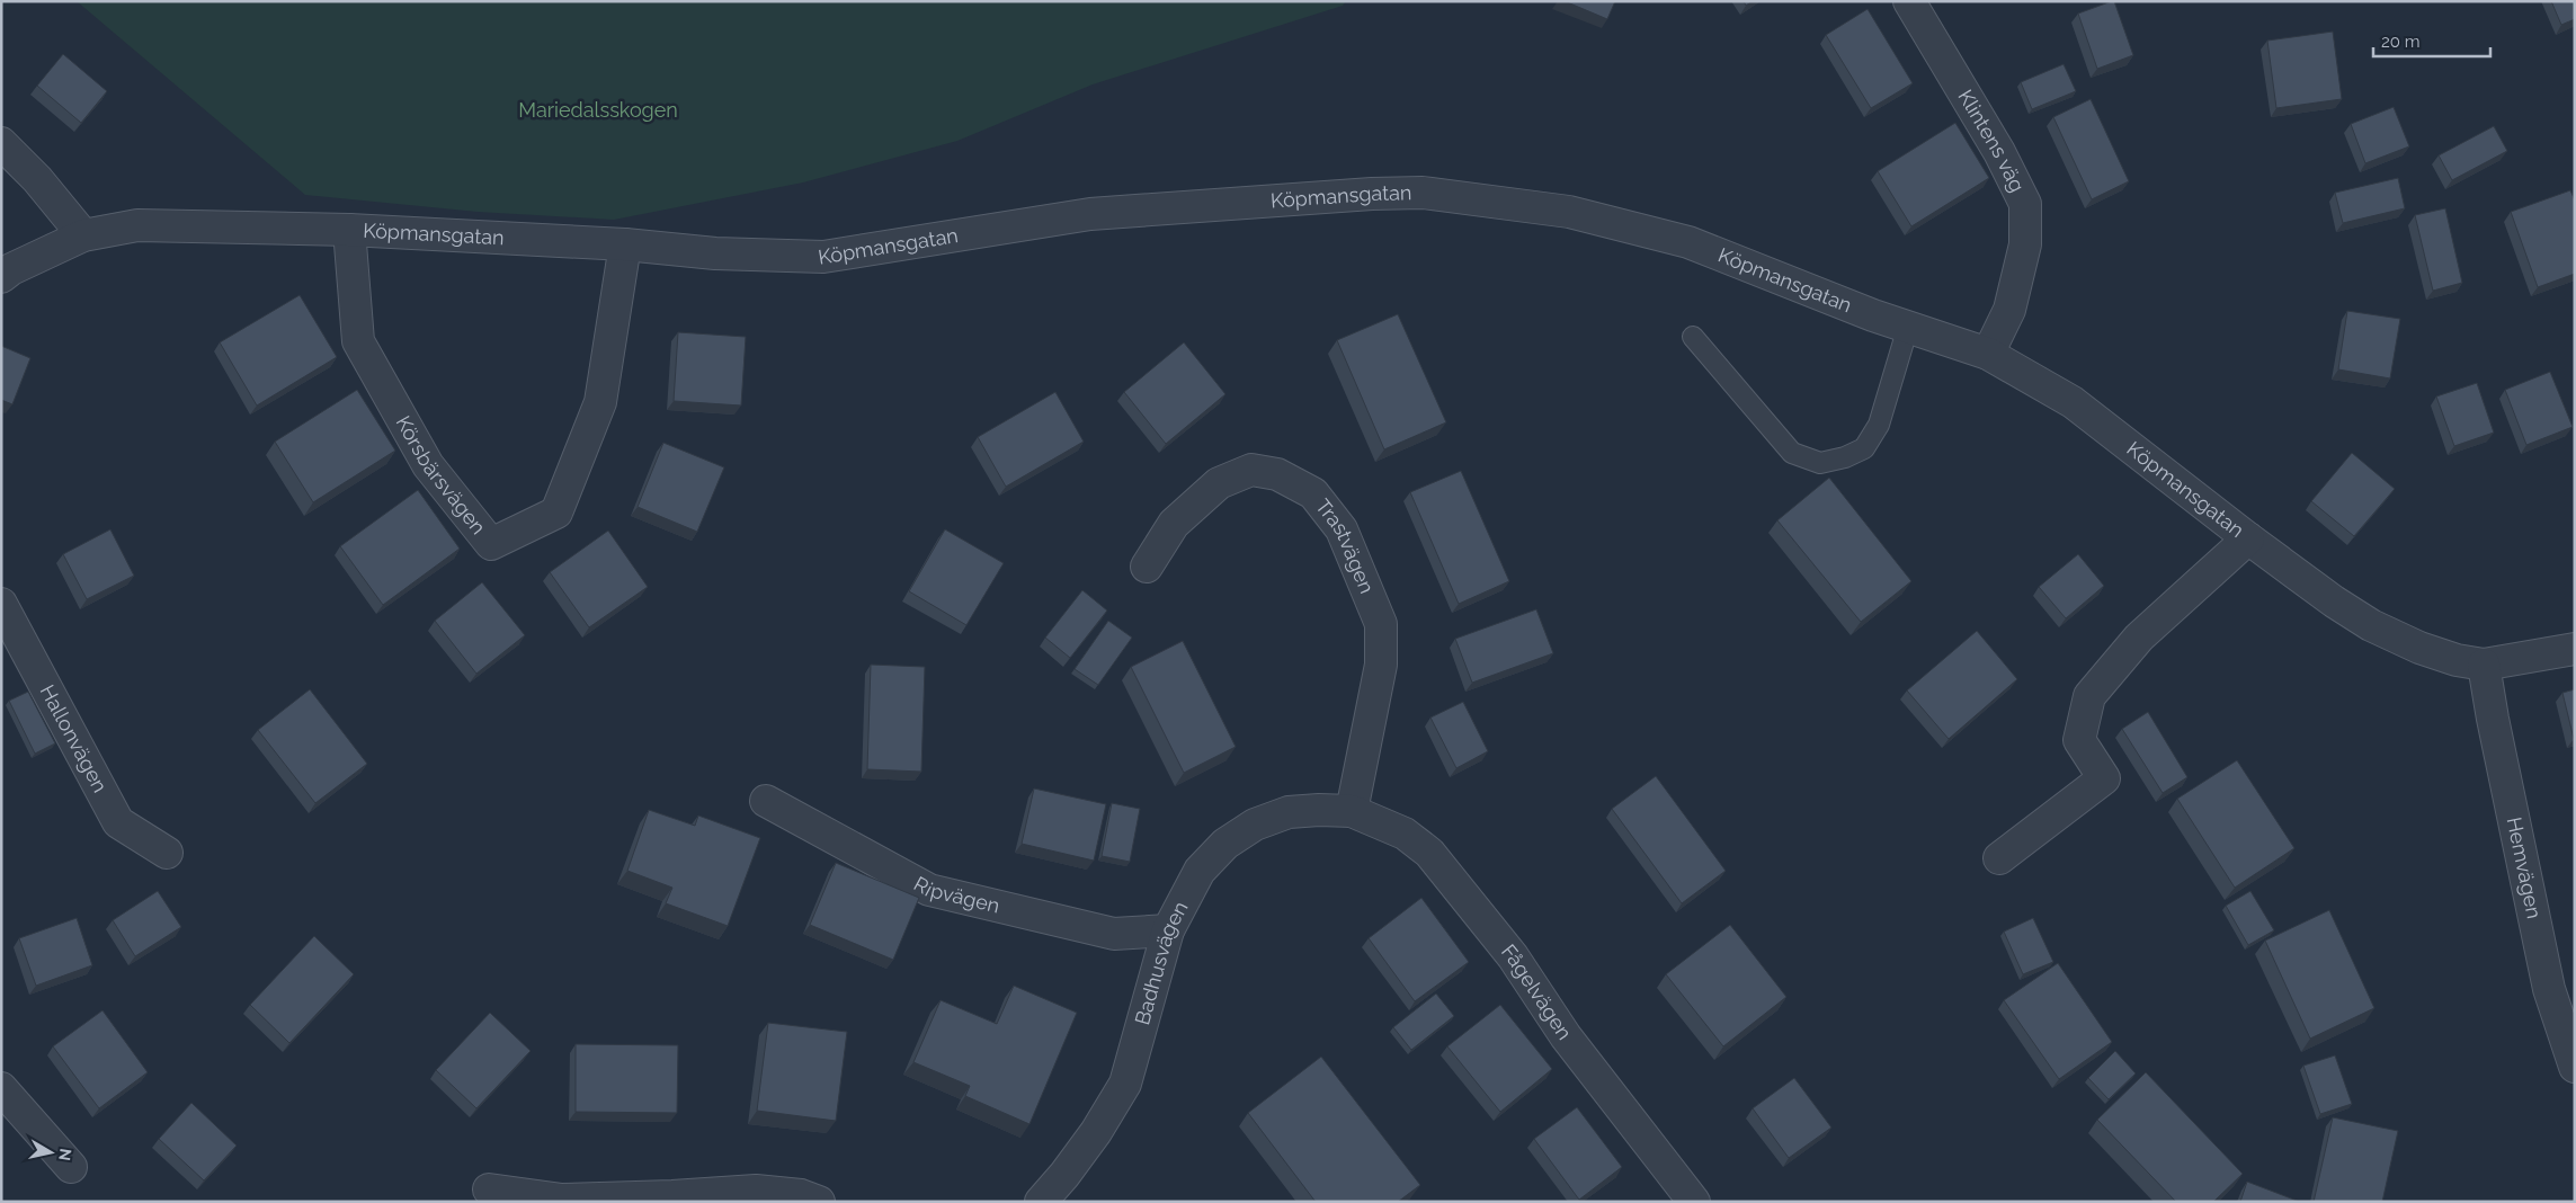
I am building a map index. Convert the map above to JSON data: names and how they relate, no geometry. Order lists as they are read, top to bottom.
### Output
{
  "streets": {
    "street": [
      "Klintens väg",
      "Köpmansgatan",
      "Körsbärsvägen",
      "Trastvägen",
      "Hallonvägen",
      "Hemvägen",
      "Ripvägen",
      "Badhusvägen",
      "Fågelvägen"
    ]
  },
  "crossings": [
    ["Klintens väg", "Köpmansgatan"],
    ["Köpmansgatan", "Körsbärsvägen"],
    ["Köpmansgatan", "Hemvägen"],
    ["Trastvägen", "Badhusvägen"],
    ["Trastvägen", "Fågelvägen"],
    ["Ripvägen", "Badhusvägen"],
    ["Badhusvägen", "Fågelvägen"]
  ],
  "parks": ["Mariedalsskogen"],
  "scale_bar": "20 m",
  "north": "right"
}
